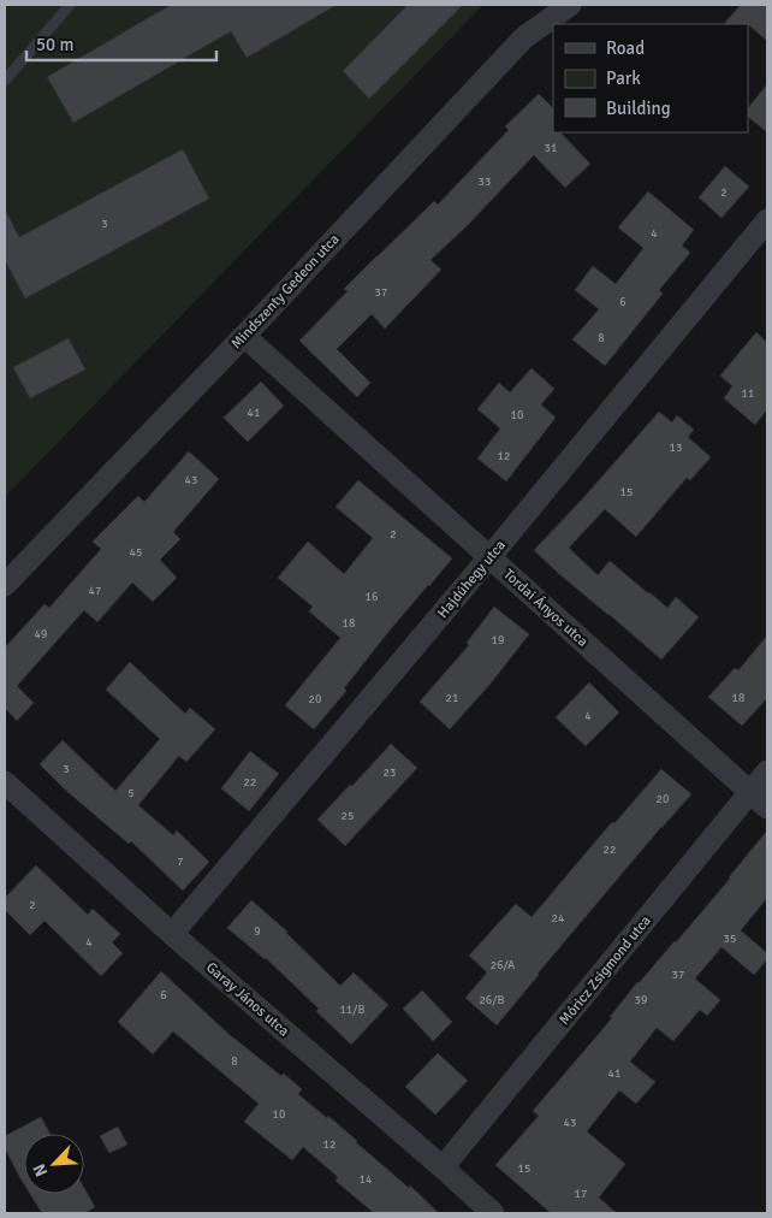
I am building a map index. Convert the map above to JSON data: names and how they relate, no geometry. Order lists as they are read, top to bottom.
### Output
{
  "streets": {
    "street": [
      "Mindszenty Gedeon utca",
      "Hajdúhegy utca",
      "Tordai Ányos utca",
      "Móricz Zsigmond utca",
      "Garay János utca"
    ]
  },
  "crossings": [
    ["Mindszenty Gedeon utca", "Tordai Ányos utca"],
    ["Hajdúhegy utca", "Tordai Ányos utca"],
    ["Hajdúhegy utca", "Garay János utca"],
    ["Tordai Ányos utca", "Móricz Zsigmond utca"],
    ["Móricz Zsigmond utca", "Garay János utca"]
  ],
  "house_numbers": [
    "31",
    "33",
    "2",
    "3",
    "4",
    "37",
    "6",
    "8",
    "11",
    "41",
    "10",
    "13",
    "12",
    "43",
    "15",
    "2",
    "45",
    "47",
    "16",
    "18",
    "49",
    "19",
    "21",
    "18",
    "20",
    "4",
    "3",
    "23",
    "22",
    "5",
    "20",
    "25",
    "22",
    "7",
    "2",
    "24",
    "9",
    "35",
    "4",
    "26/A",
    "37",
    "6",
    "26/B",
    "39",
    "11/B",
    "8",
    "41",
    "10",
    "43",
    "12",
    "15",
    "14",
    "17"
  ],
  "legend": ["Road", "Park", "Building"],
  "scale_bar": "50 m",
  "north": "bottom left"
}
